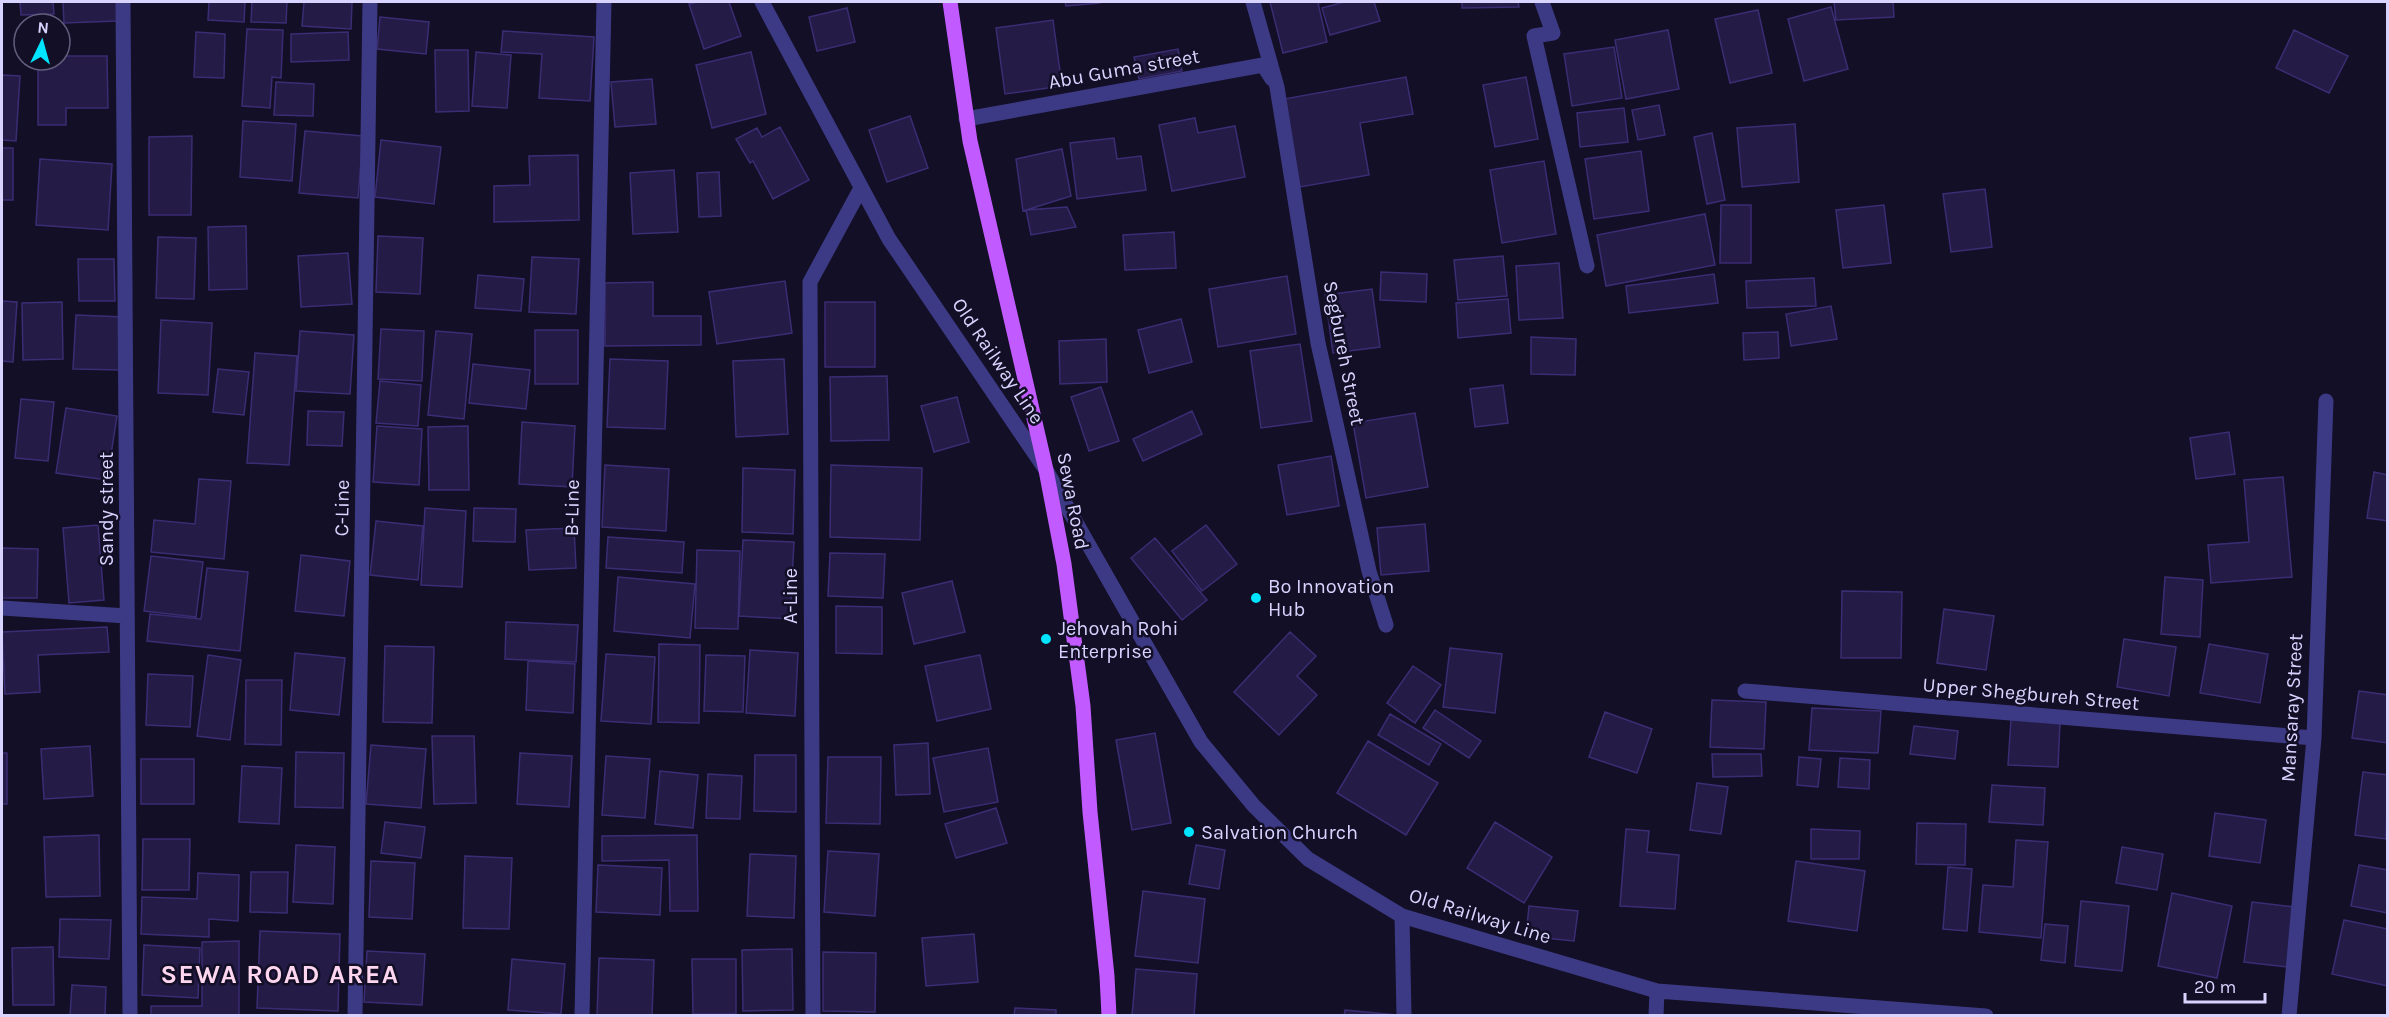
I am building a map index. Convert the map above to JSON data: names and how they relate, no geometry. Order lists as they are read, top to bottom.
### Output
{
  "streets": {
    "main road": ["Sewa Road"],
    "street": [
      "Abu Guma street",
      "Segbureh Street",
      "Old Railway Line",
      "C-Line",
      "B-Line",
      "Sandy street",
      "A-Line",
      "Upper Shegbureh Street",
      "Mansaray Street"
    ]
  },
  "crossings": [
    ["Abu Guma street", "Segbureh Street"],
    ["Abu Guma street", "Sewa Road"],
    ["Old Railway Line", "Sewa Road"],
    ["Old Railway Line", "A-Line"],
    ["Upper Shegbureh Street", "Mansaray Street"]
  ],
  "districts": ["SEWA ROAD AREA"],
  "places": ["Bo Innovation Hub", "Jehovah Rohi Enterprise", "Salvation Church"],
  "scale_bar": "20 m",
  "north": "top"
}
